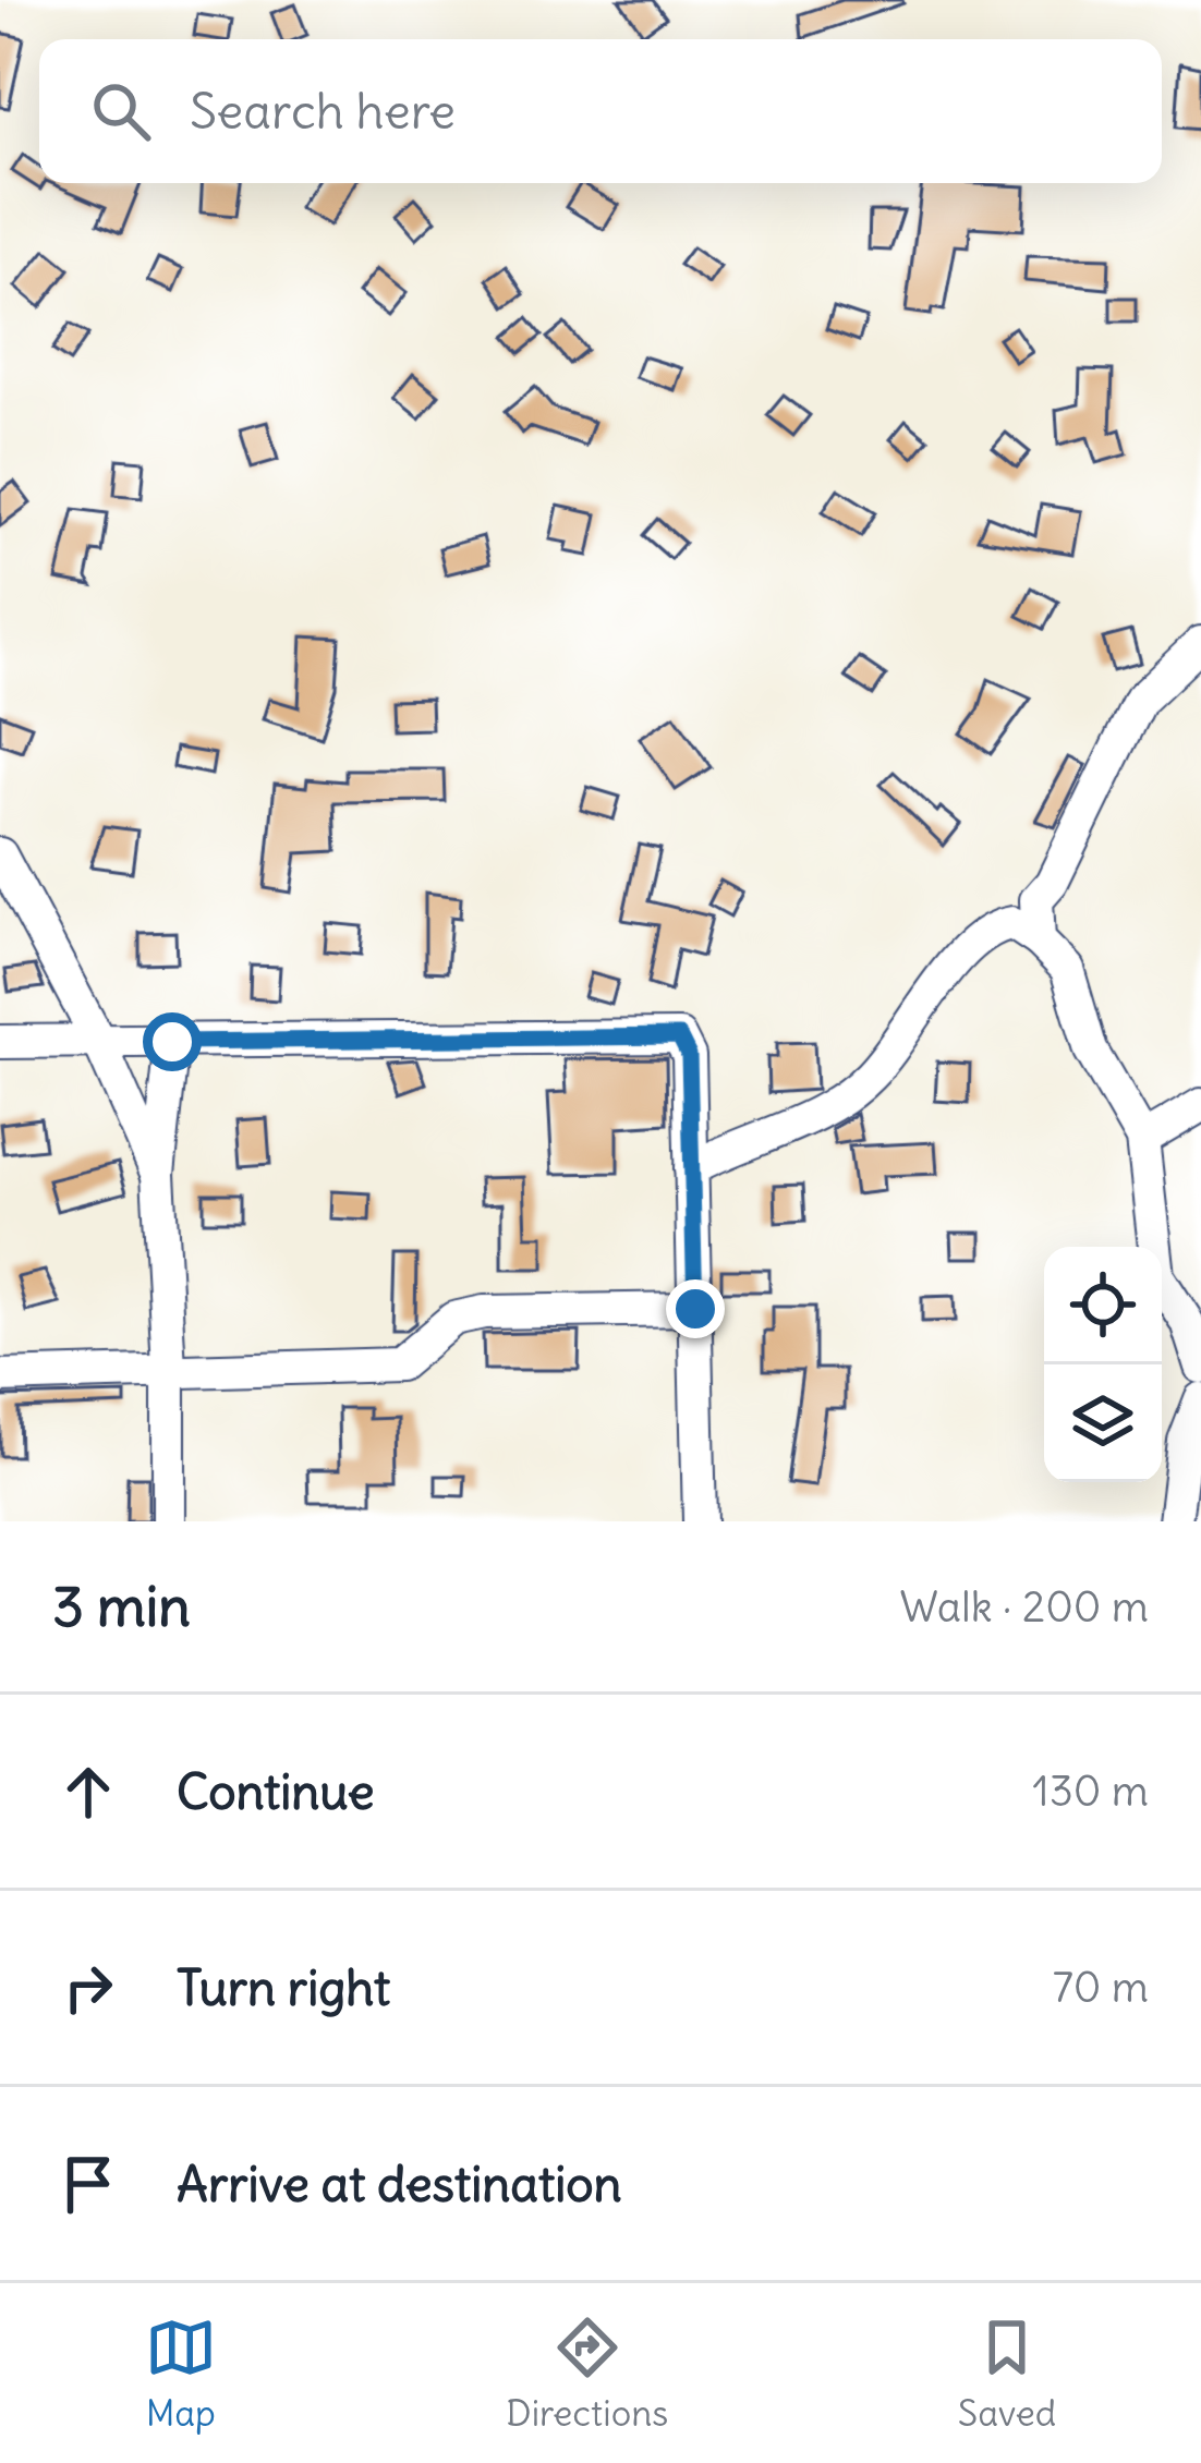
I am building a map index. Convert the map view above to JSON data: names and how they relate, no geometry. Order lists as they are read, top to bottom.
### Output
{
  "page": {
    "search": "Search here",
    "heading": ["3 min", "Walk · 200 m"],
    "list": [
      ["Continue", "130 m"],
      ["Turn right", "70 m"],
      "Arrive at destination"
    ],
    "nav": ["Map", "Directions", "Saved"]
  }
}
